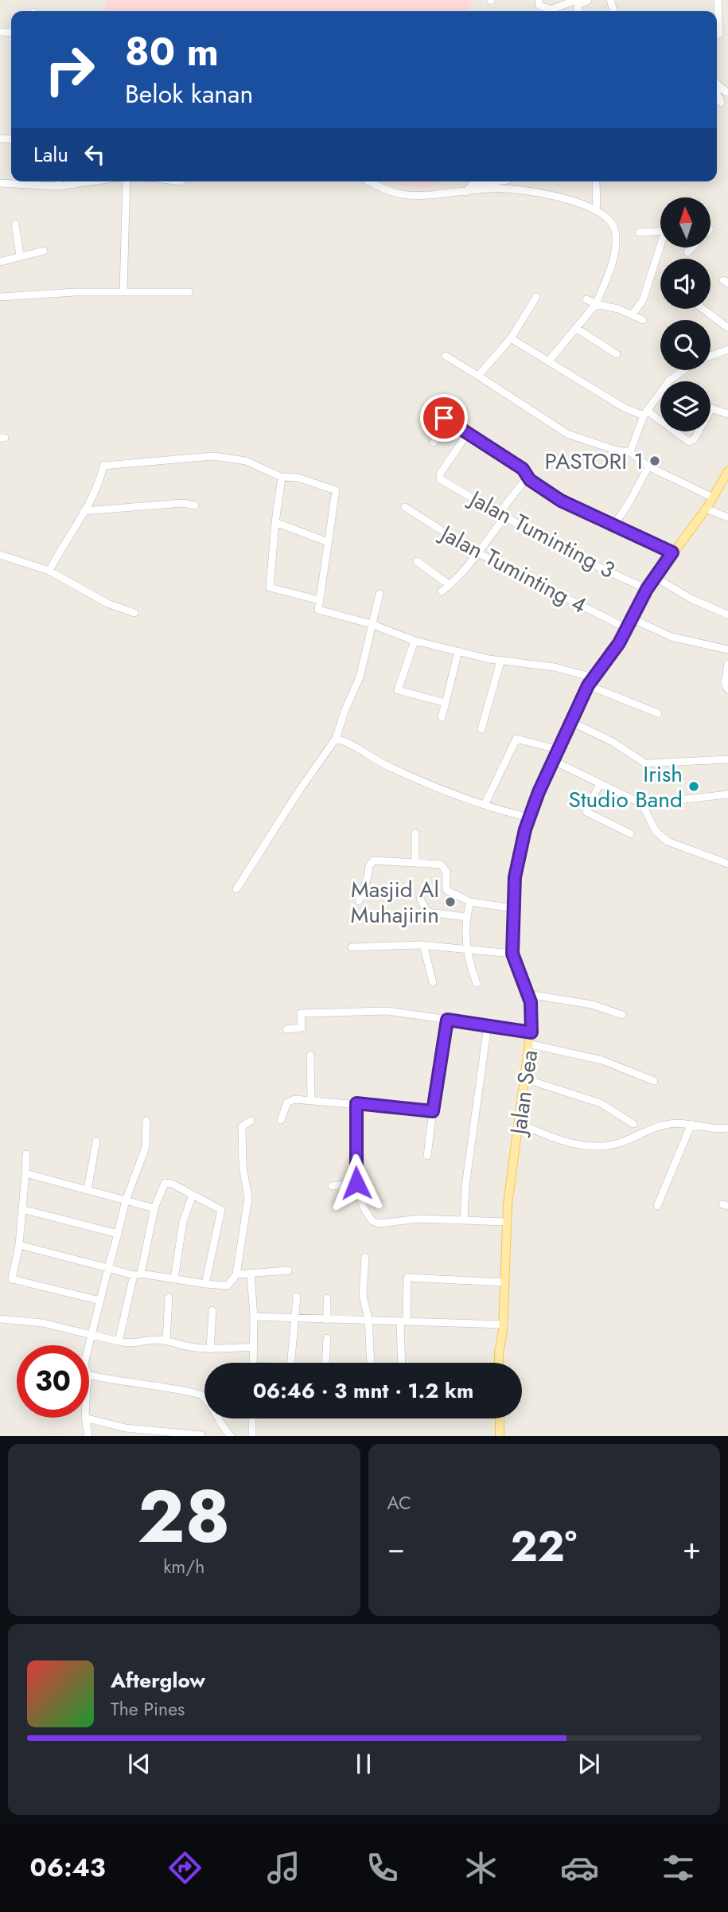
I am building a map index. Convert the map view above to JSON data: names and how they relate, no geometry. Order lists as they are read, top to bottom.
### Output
{
  "streets": {
    "main road": ["Jalan Sea"],
    "street": ["Jalan Tuminting 3", "Jalan Tuminting 4"]
  },
  "crossings": [
    ["Jalan Tuminting 3", "Jalan Sea"],
    ["Jalan Tuminting 4", "Jalan Sea"]
  ],
  "places": ["PASTORI 1", "Irish Studio Band", "Masjid Al Muhajirin"],
  "north": "top",
  "page": {
    "turn": ["80 m", "Belok kanan"],
    "then": "Lalu",
    "limit": "30",
    "trip": "06:46 · 3 mnt · 1.2 km",
    "tile": [
      ["28", "km/h"],
      "AC"
    ],
    "heat": ["−", "22°", "+"],
    "song": ["Afterglow", "The Pines"],
    "tabs": "06:43"
  }
}
